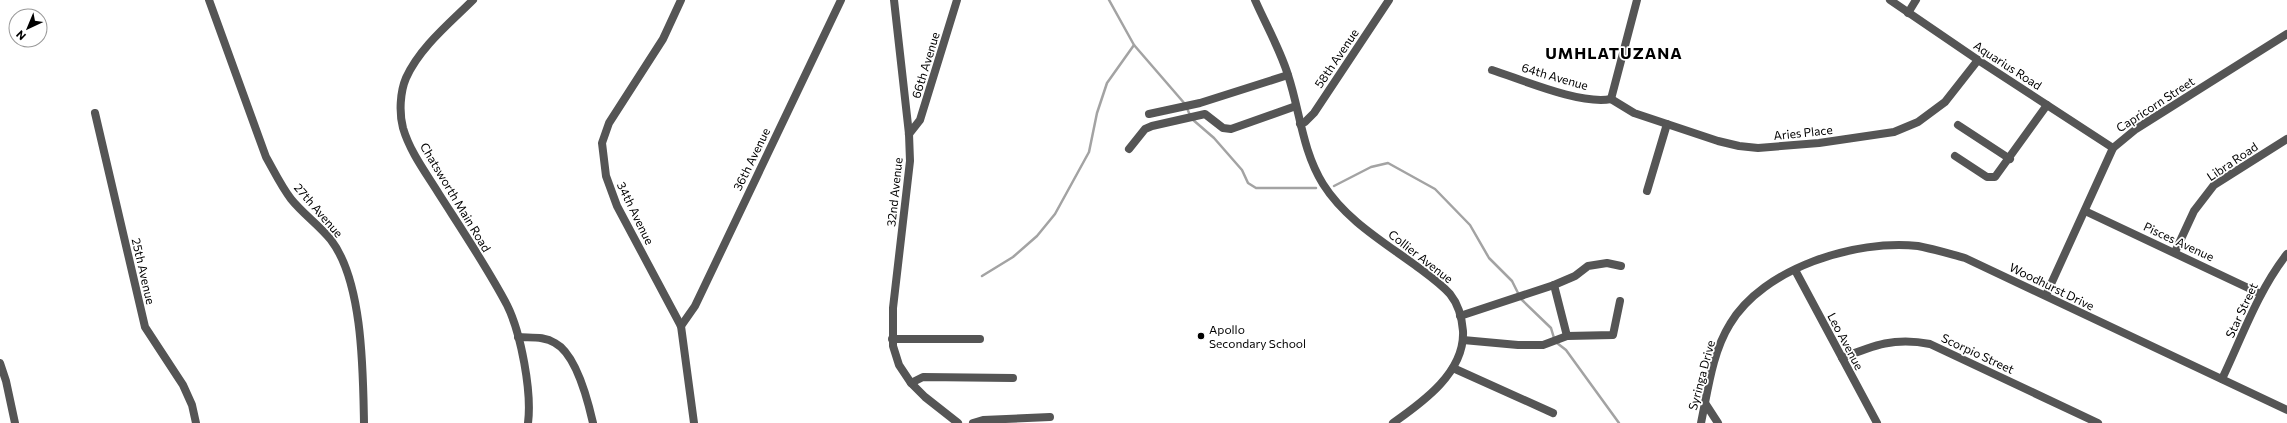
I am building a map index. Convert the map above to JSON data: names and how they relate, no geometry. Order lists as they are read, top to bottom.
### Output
{
  "streets": {
    "street": [
      "58th Avenue",
      "66th Avenue",
      "Aquarius Road",
      "64th Avenue",
      "Capricorn Street",
      "Aries Place",
      "36th Avenue",
      "Libra Road",
      "32nd Avenue",
      "Chatsworth Main Road",
      "27th Avenue",
      "34th Avenue",
      "Pisces Avenue",
      "Collier Avenue",
      "25th Avenue",
      "Woodhurst Drive",
      "Star Street",
      "Leo Avenue",
      "Scorpio Street",
      "Syringa Drive"
    ]
  },
  "crossings": [
    ["58th Avenue", "Collier Avenue"],
    ["66th Avenue", "32nd Avenue"],
    ["Aquarius Road", "Capricorn Street"],
    ["Aquarius Road", "Aries Place"],
    ["64th Avenue", "Aries Place"],
    ["Capricorn Street", "Pisces Avenue"],
    ["Capricorn Street", "Woodhurst Drive"],
    ["36th Avenue", "34th Avenue"],
    ["Libra Road", "Pisces Avenue"],
    ["Pisces Avenue", "Star Street"],
    ["Woodhurst Drive", "Star Street"],
    ["Woodhurst Drive", "Leo Avenue"],
    ["Woodhurst Drive", "Syringa Drive"],
    ["Leo Avenue", "Scorpio Street"],
    ["Leo Avenue", "Syringa Drive"]
  ],
  "districts": ["UMHLATUZANA"],
  "places": ["Apollo Secondary School"],
  "north": "bottom left"
}
